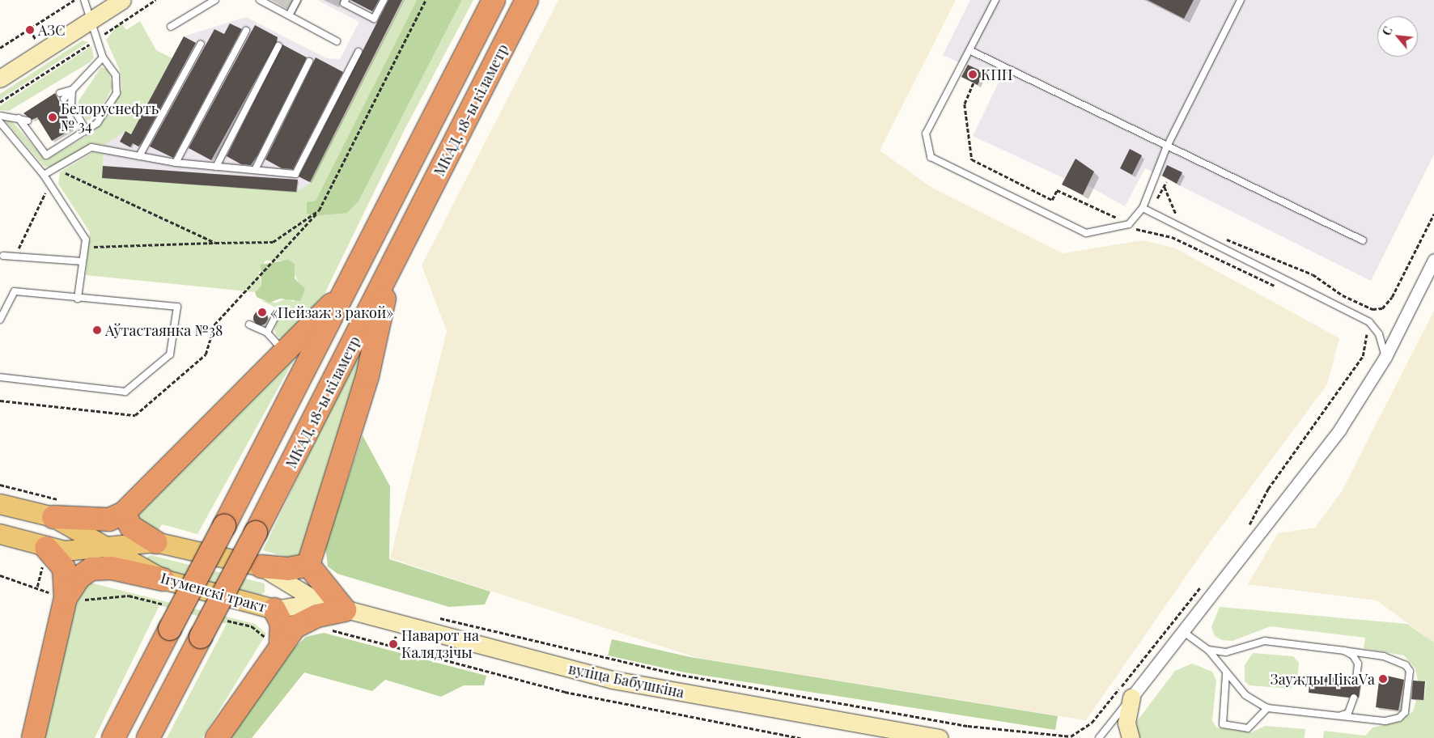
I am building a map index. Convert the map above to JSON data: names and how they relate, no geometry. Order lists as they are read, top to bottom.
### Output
{
  "streets": {
    "highway": ["МКАД, 18-ы кіламетр"],
    "main road": ["Ігуменскі тракт"],
    "street": ["вуліца Бабушкіна"]
  },
  "crossings": [
    ["Ігуменскі тракт", "вуліца Бабушкіна"]
  ],
  "places": [
    "АЗС",
    "КПП",
    "Белоруснефть № 34",
    "«Пейзаж з ракой»",
    "Аўтастаянка №38",
    "Паварот на Калядзічы",
    "Заужды ЦікаVа"
  ],
  "north": "top left"
}
